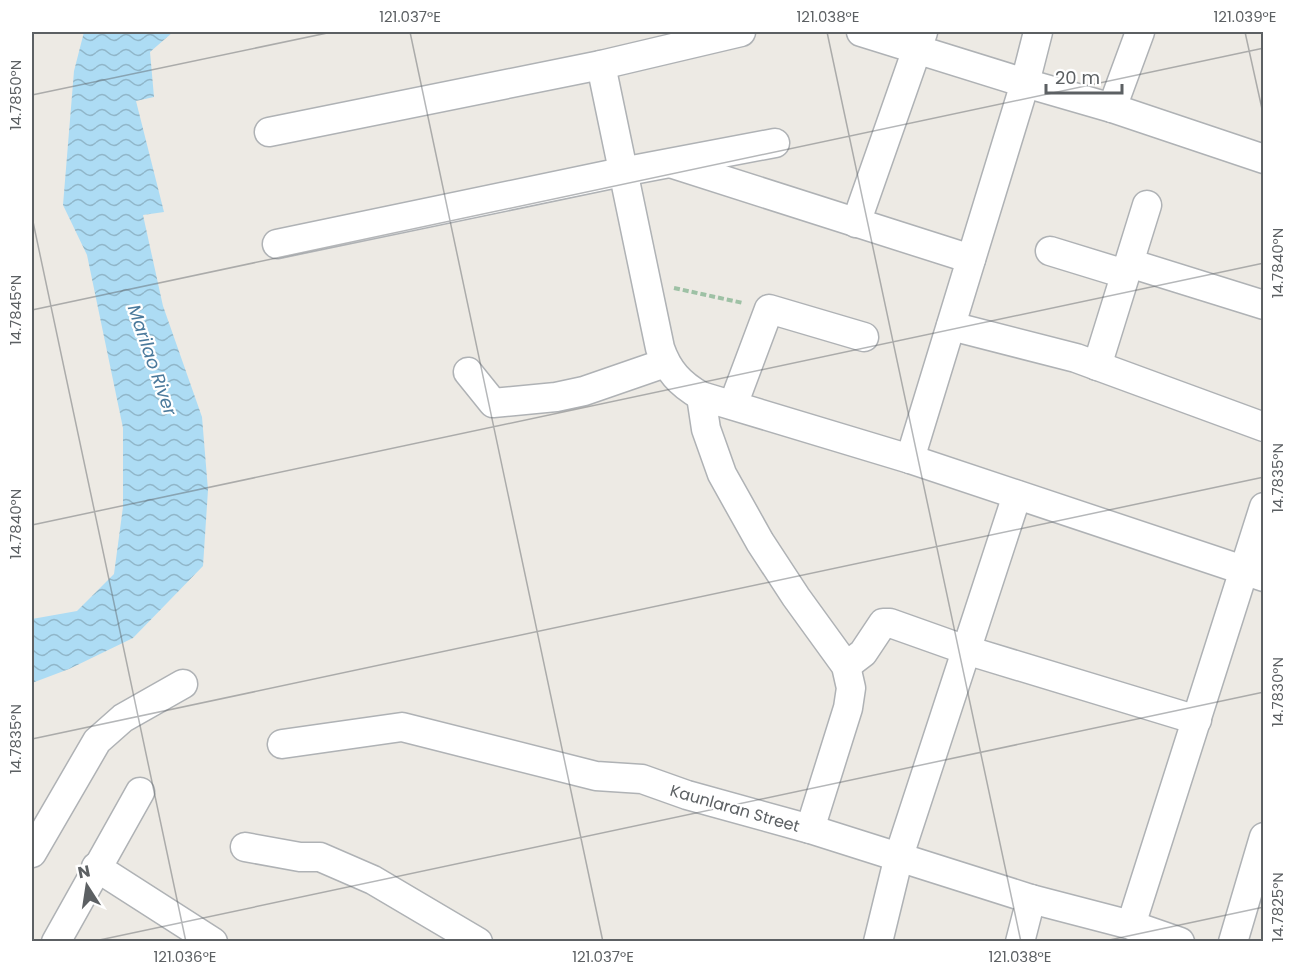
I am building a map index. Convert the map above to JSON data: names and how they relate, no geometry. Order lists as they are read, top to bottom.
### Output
{
  "streets": {
    "street": ["Kaunlaran Street"]
  },
  "water": ["Marilao River"],
  "scale_bar": "20 m",
  "north": "top",
  "coordinates": [
    "121.037°E",
    "121.038°E",
    "121.039°E",
    "14.7850°N",
    "14.7840°N",
    "14.7845°N",
    "14.7835°N",
    "14.7830°N",
    "14.7825°N",
    "121.036°E"
  ]
}
